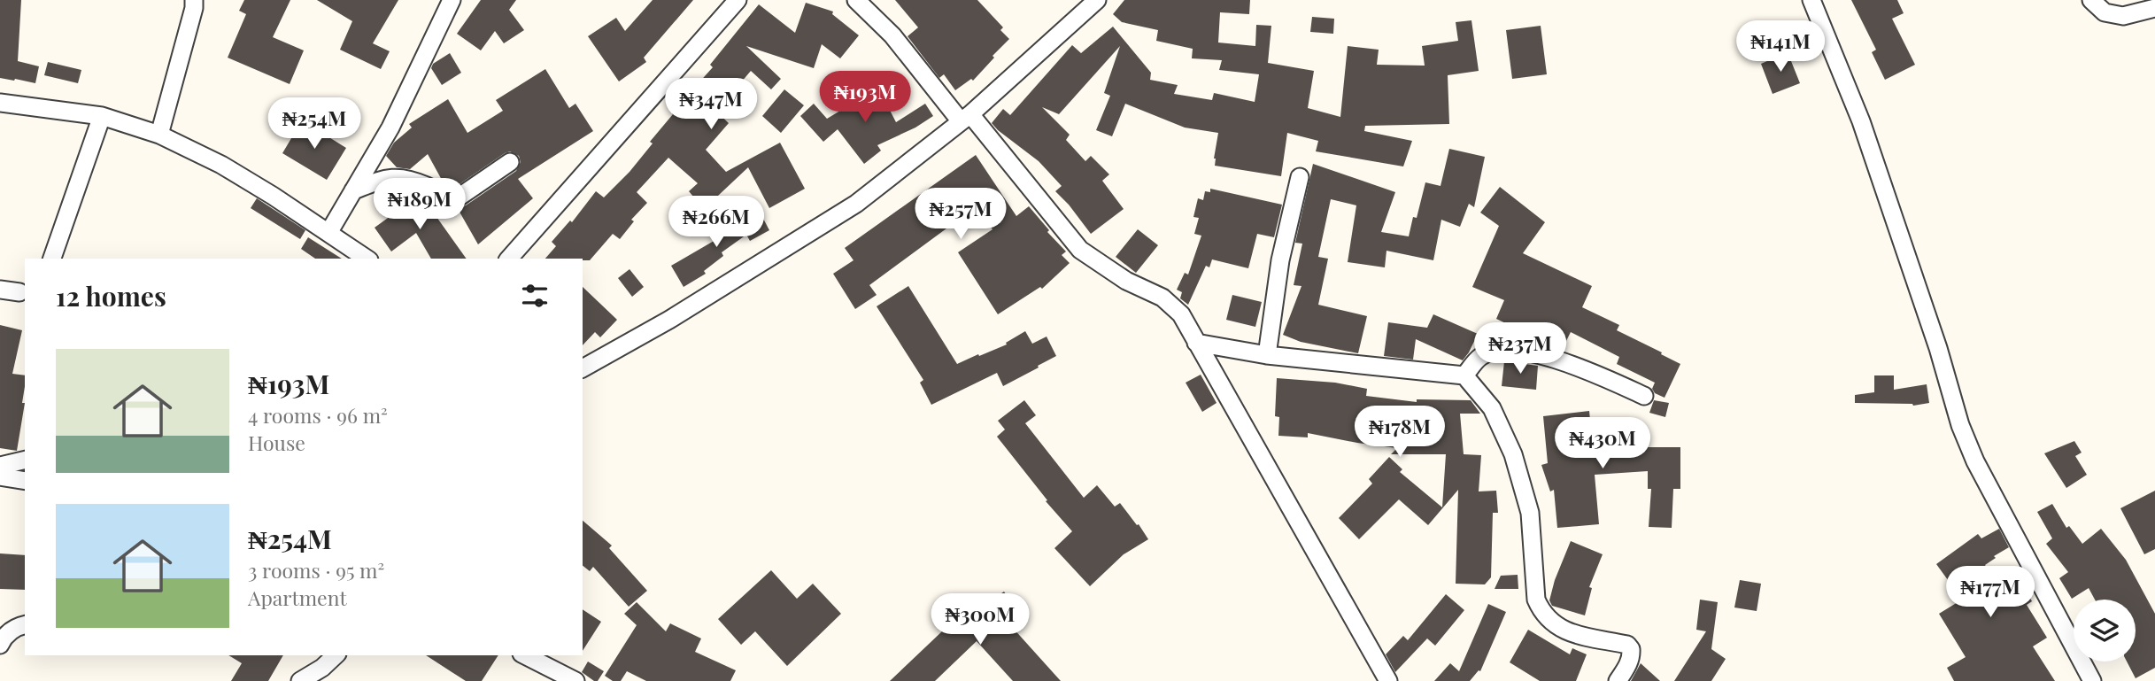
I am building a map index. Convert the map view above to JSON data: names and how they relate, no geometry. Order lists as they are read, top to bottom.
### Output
{
  "page": {
    "price": [
      "₦141M",
      "₦193M",
      "₦347M",
      "₦254M",
      "₦189M",
      "₦257M",
      "₦266M",
      "₦237M",
      "₦178M",
      "₦430M",
      "₦177M",
      "₦300M"
    ],
    "heading": "12 homes",
    "list": [
      {
        "name": "₦193M",
        "note": "4 rooms · 96 m² · House"
      },
      {
        "name": "₦254M",
        "note": "3 rooms · 95 m² · Apartment"
      }
    ]
  }
}
